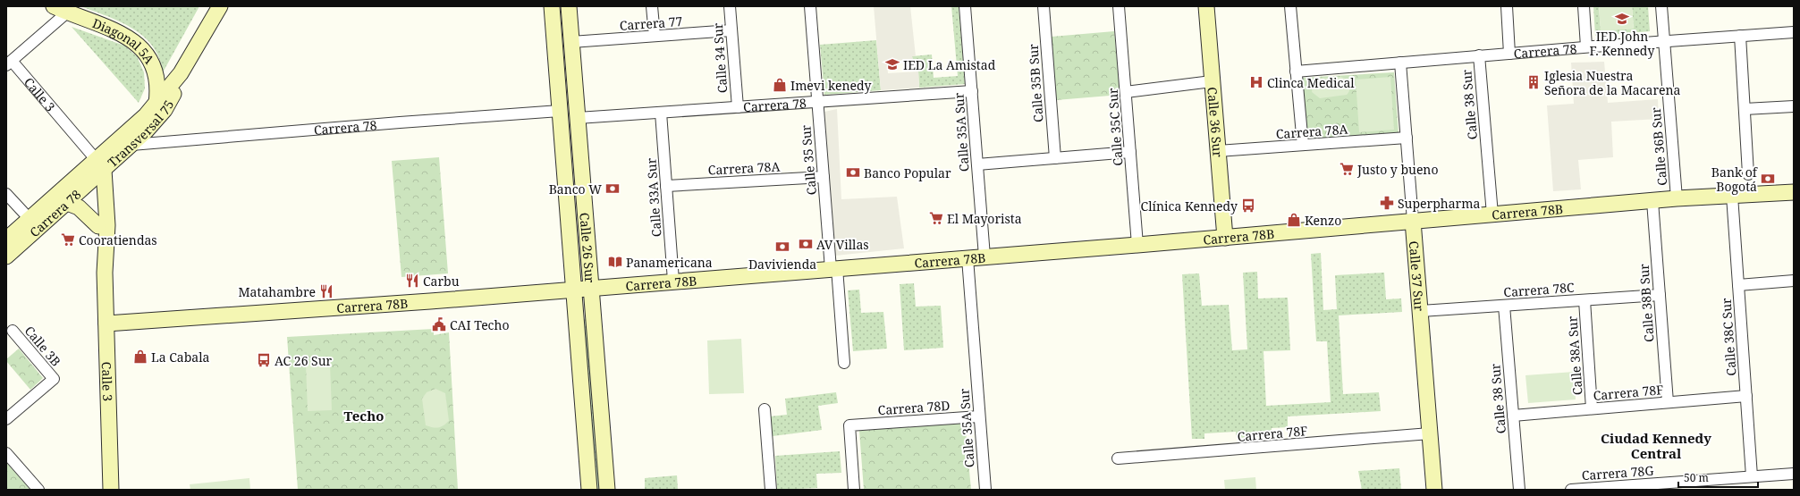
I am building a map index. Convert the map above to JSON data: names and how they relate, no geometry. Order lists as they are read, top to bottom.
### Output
{
  "streets": {
    "street": [
      "Carrera 77",
      "Diagonal 5A",
      "Carrera 78",
      "Calle 34 Sur",
      "Calle 35B Sur",
      "Calle 3",
      "Calle 38 Sur",
      "Calle 36 Sur",
      "Calle 35C Sur",
      "Transversal 75",
      "Carrera 78A",
      "Calle 35A Sur",
      "Calle 36B Sur",
      "Calle 35 Sur",
      "Calle 33A Sur",
      "Carrera 78B",
      "Calle 26 Sur",
      "Calle 37 Sur",
      "Carrera 78C",
      "Calle 38B Sur",
      "Calle 38C Sur",
      "Calle 3B",
      "Calle 38A Sur",
      "Carrera 78F",
      "Carrera 78D",
      "Carrera 78G"
    ]
  },
  "crossings": [
    ["Carrera 77", "Calle 34 Sur"],
    ["Carrera 77", "Calle 26 Sur"],
    ["Diagonal 5A", "Transversal 75"],
    ["Carrera 78", "Calle 34 Sur"],
    ["Carrera 78", "Calle 3"],
    ["Carrera 78", "Calle 38 Sur"],
    ["Carrera 78", "Transversal 75"],
    ["Carrera 78", "Calle 35A Sur"],
    ["Carrera 78", "Calle 36B Sur"],
    ["Carrera 78", "Calle 35 Sur"],
    ["Carrera 78", "Calle 33A Sur"],
    ["Carrera 78", "Calle 26 Sur"],
    ["Carrera 78", "Calle 37 Sur"],
    ["Calle 3", "Transversal 75"],
    ["Calle 3", "Carrera 78B"],
    ["Calle 38 Sur", "Carrera 78B"],
    ["Calle 38 Sur", "Carrera 78C"],
    ["Calle 38 Sur", "Carrera 78F"],
    ["Calle 36 Sur", "Carrera 78A"],
    ["Calle 36 Sur", "Carrera 78B"],
    ["Calle 35C Sur", "Carrera 78B"],
    ["Carrera 78A", "Calle 35 Sur"],
    ["Carrera 78A", "Calle 33A Sur"],
    ["Carrera 78A", "Calle 37 Sur"],
    ["Calle 35A Sur", "Carrera 78B"],
    ["Calle 35A Sur", "Carrera 78D"],
    ["Calle 36B Sur", "Carrera 78B"],
    ["Calle 35 Sur", "Carrera 78B"],
    ["Calle 33A Sur", "Carrera 78B"],
    ["Carrera 78B", "Calle 26 Sur"],
    ["Carrera 78B", "Calle 37 Sur"],
    ["Carrera 78B", "Calle 38B Sur"],
    ["Carrera 78B", "Calle 38C Sur"],
    ["Calle 37 Sur", "Carrera 78C"],
    ["Calle 37 Sur", "Carrera 78F"],
    ["Carrera 78C", "Calle 38B Sur"],
    ["Carrera 78C", "Calle 38A Sur"],
    ["Calle 38B Sur", "Carrera 78F"],
    ["Calle 38C Sur", "Carrera 78F"],
    ["Calle 38C Sur", "Carrera 78G"],
    ["Calle 38A Sur", "Carrera 78F"]
  ],
  "districts": ["Techo", "Ciudad Kennedy Central"],
  "places": {
    "school or university": ["IED John F. Kennedy", "IED La Amistad"],
    "hospital": ["Clinca Medical"],
    "building": ["Iglesia Nuestra Señora de la Macarena"],
    "shop": ["Imevi kenedy", "Kenzo", "La Cabala"],
    "supermarket": ["Justo y bueno", "El Mayorista", "Cooratiendas"],
    "bank": [
      "Banco Popular",
      "Bank of Bogotá",
      "Banco W",
      "AV Villas",
      "Davivienda"
    ],
    "pharmacy": ["Superpharma"],
    "bus stop": ["Clínica Kennedy", "AC 26 Sur"],
    "library": ["Panamericana"],
    "restaurant": ["Carbu", "Matahambre"],
    "public building": ["CAI Techo"]
  },
  "scale_bar": "50 m"
}
